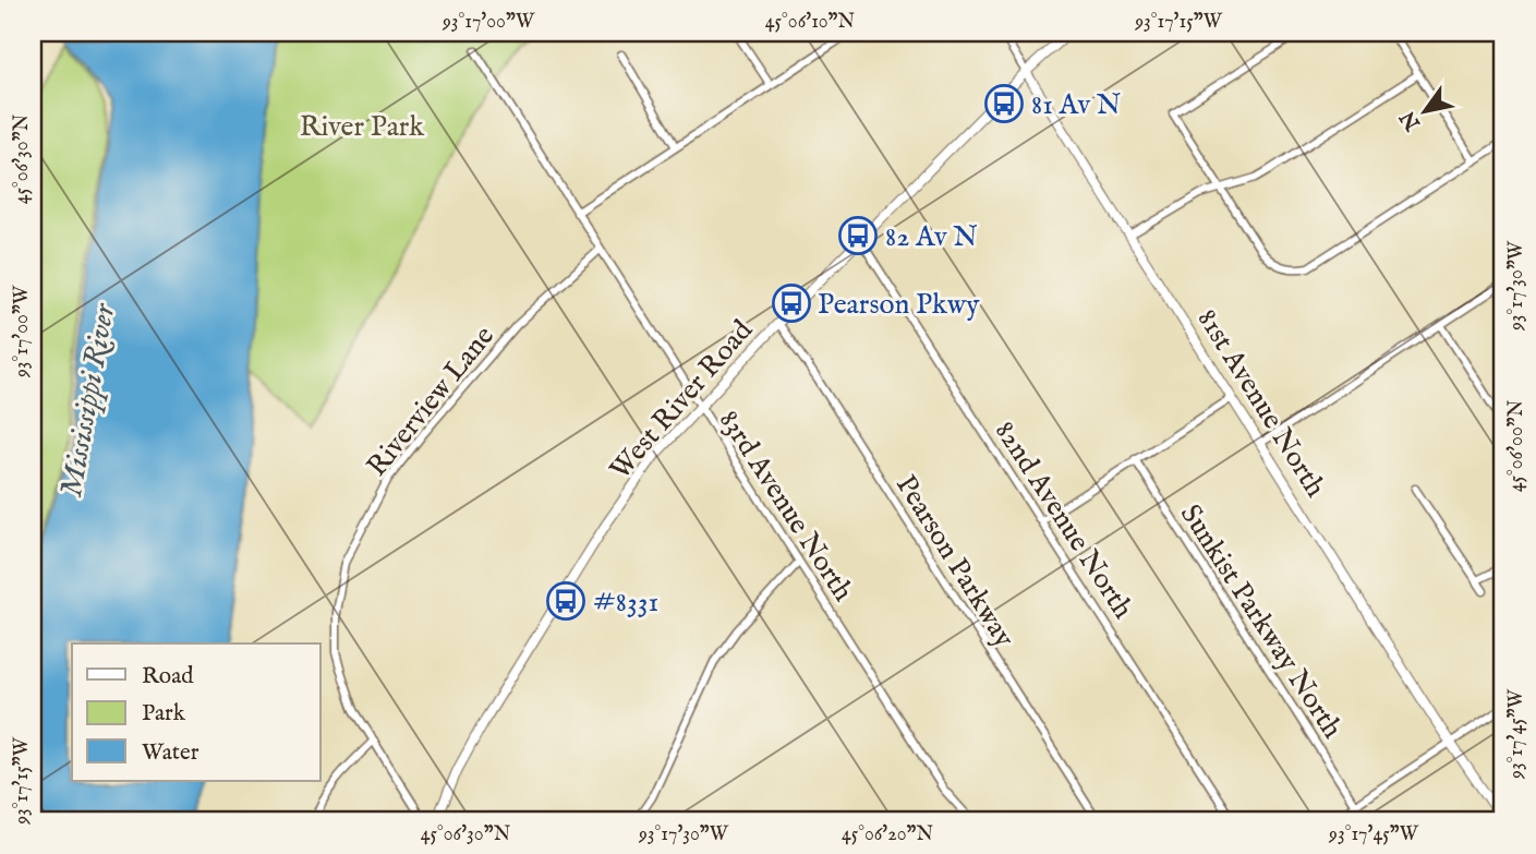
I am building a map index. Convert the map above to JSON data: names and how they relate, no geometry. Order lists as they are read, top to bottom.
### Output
{
  "streets": {
    "street": [
      "West River Road",
      "Riverview Lane",
      "81st Avenue North",
      "83rd Avenue North",
      "82nd Avenue North",
      "Pearson Parkway",
      "Sunkist Parkway North"
    ]
  },
  "crossings": [
    ["West River Road", "81st Avenue North"],
    ["West River Road", "83rd Avenue North"],
    ["West River Road", "82nd Avenue North"],
    ["West River Road", "Pearson Parkway"],
    ["Riverview Lane", "83rd Avenue North"]
  ],
  "water": ["Mississippi River"],
  "parks": ["River Park"],
  "places": {
    "bus stop": [
      "81 Av N",
      "82 Av N",
      "Pearson Pkwy",
      "#8331"
    ]
  },
  "legend": ["Road", "Park", "Water"],
  "north": "bottom left",
  "coordinates": [
    "93°17'00\"W",
    "45°06'10\"N",
    "93°17'15\"W",
    "45°06'30\"N",
    "93°17'30\"W",
    "45°06'00\"N",
    "93°17'45\"W",
    "45°06'20\"N"
  ]
}
